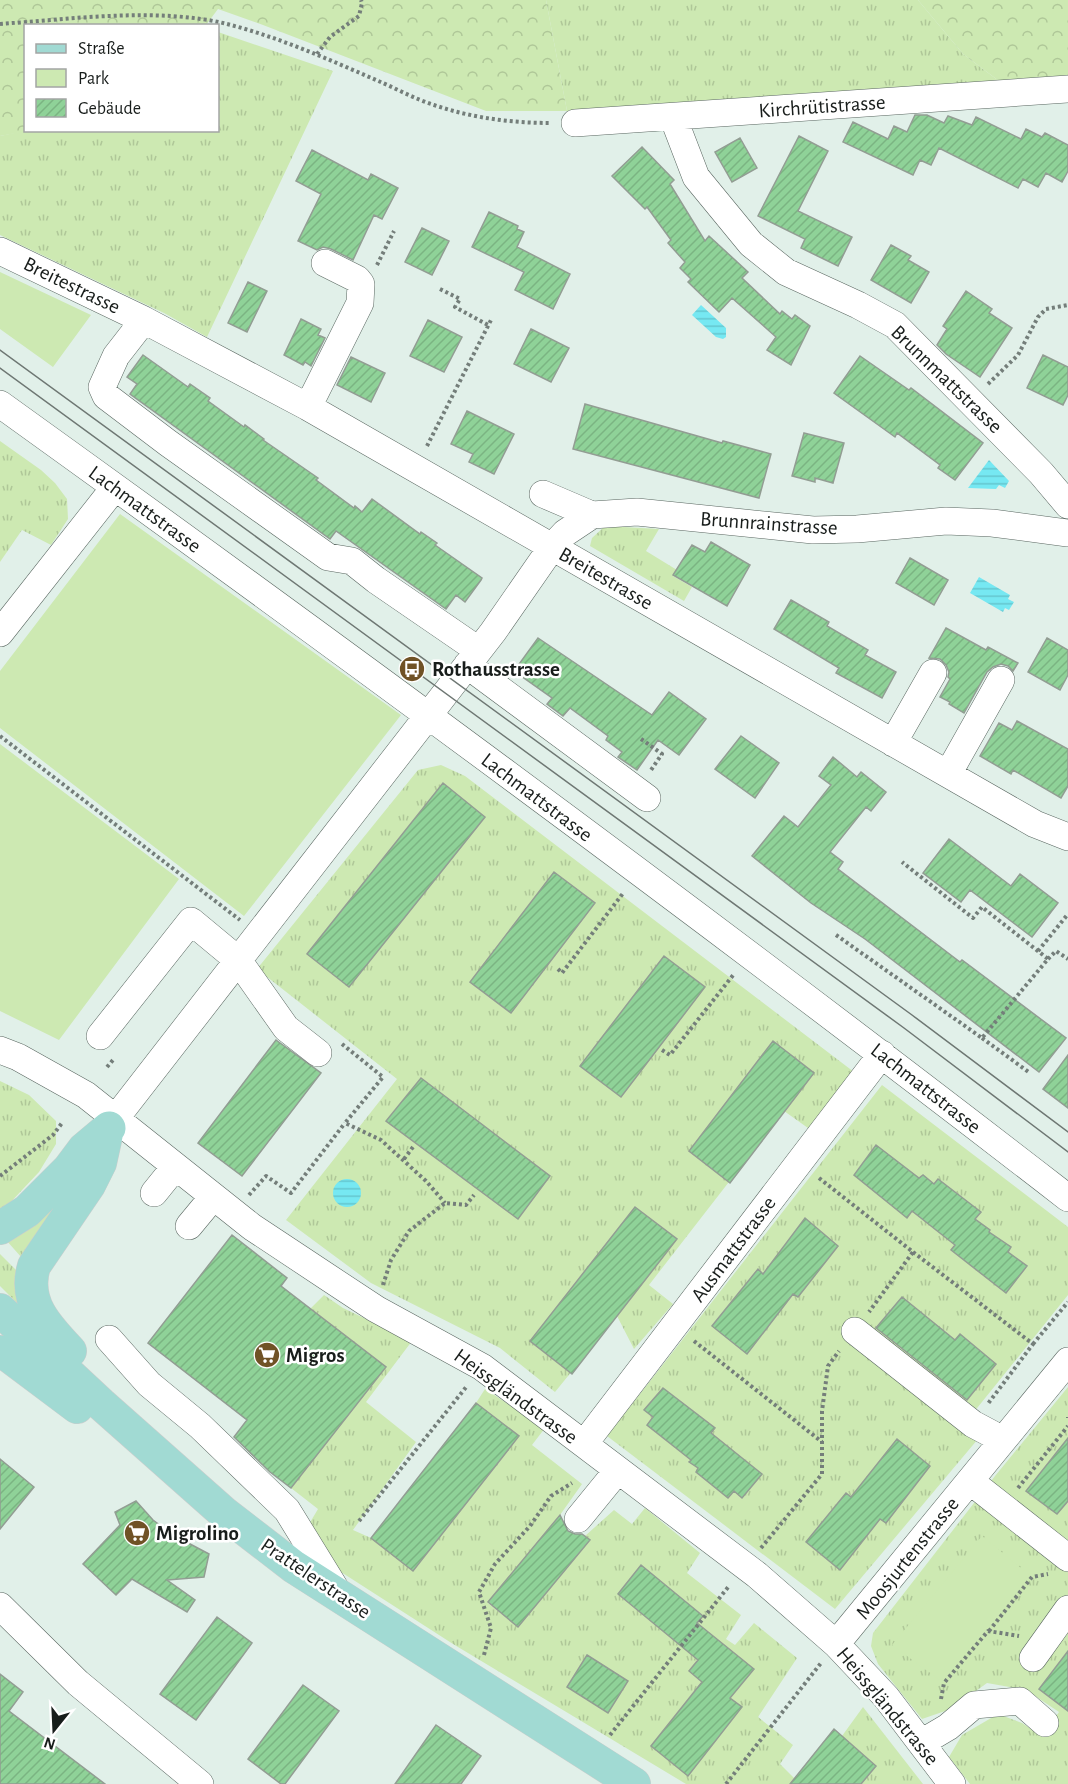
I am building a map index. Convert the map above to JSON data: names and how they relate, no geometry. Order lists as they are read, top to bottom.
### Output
{
  "streets": {
    "main road": ["Prattelerstrasse"],
    "street": [
      "Kirchrütistrasse",
      "Breitestrasse",
      "Brunnmattstrasse",
      "Lachmattstrasse",
      "Brunnrainstrasse",
      "Ausmattstrasse",
      "Heissgländstrasse",
      "Moosjurtenstrasse"
    ]
  },
  "crossings": [
    ["Kirchrütistrasse", "Brunnmattstrasse"],
    ["Lachmattstrasse", "Ausmattstrasse"],
    ["Ausmattstrasse", "Heissgländstrasse"],
    ["Heissgländstrasse", "Moosjurtenstrasse"]
  ],
  "places": {
    "bus stop": ["Rothausstrasse"],
    "supermarket": ["Migros", "Migrolino"]
  },
  "legend": ["Straße", "Park", "Gebäude"],
  "north": "bottom"
}
